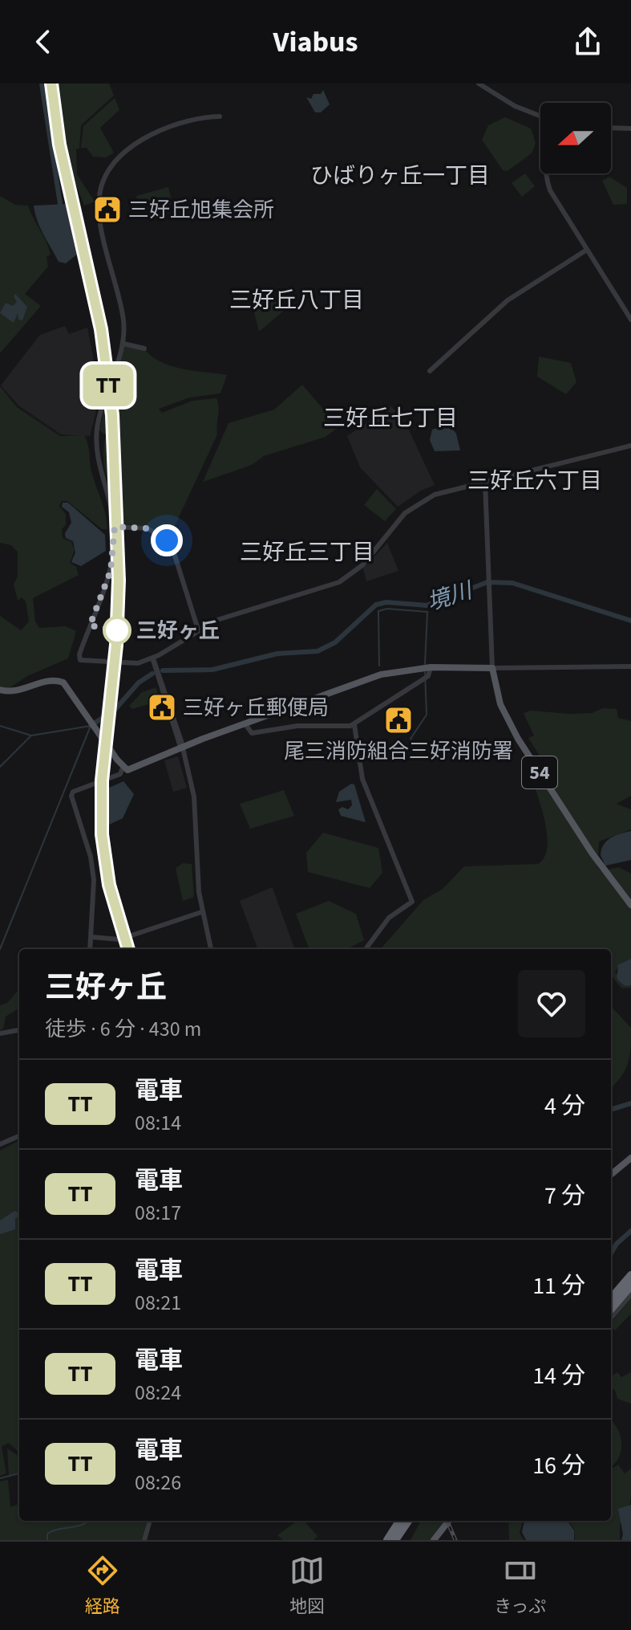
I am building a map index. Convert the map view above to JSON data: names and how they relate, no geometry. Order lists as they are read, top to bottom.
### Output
{
  "streets": {
    "main road": ["54"]
  },
  "districts": [
    "ひばりヶ丘一丁目",
    "三好丘八丁目",
    "三好丘七丁目",
    "三好丘六丁目",
    "三好丘三丁目"
  ],
  "water": ["境川"],
  "places": {
    "public building": ["三好丘旭集会所", "三好ヶ丘郵便局", "尾三消防組合三好消防署"],
    "other": ["三好ヶ丘"]
  },
  "north": "left",
  "page": {
    "header": "Viabus",
    "on_map": "TT",
    "heading": ["三好ヶ丘", "徒歩 · 6 分 · 430 m"],
    "list": [
      {
        "mark": "TT",
        "name": "電車",
        "note": "08:14",
        "value": "4 分"
      },
      {
        "mark": "TT",
        "name": "電車",
        "note": "08:17",
        "value": "7 分"
      },
      {
        "mark": "TT",
        "name": "電車",
        "note": "08:21",
        "value": "11 分"
      },
      {
        "mark": "TT",
        "name": "電車",
        "note": "08:24",
        "value": "14 分"
      },
      {
        "mark": "TT",
        "name": "電車",
        "note": "08:26",
        "value": "16 分"
      }
    ],
    "tabs": ["経路", "地図", "きっぷ"]
  }
}
